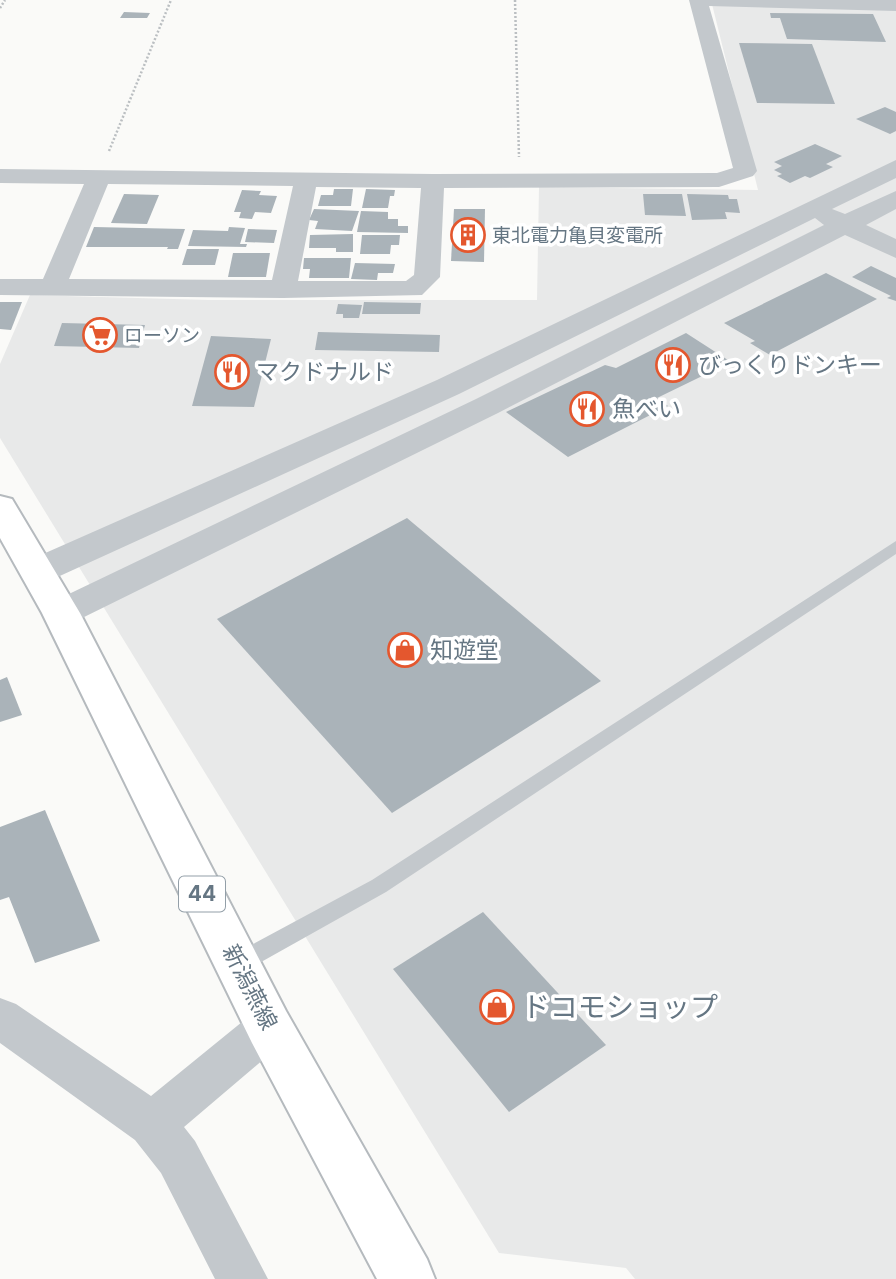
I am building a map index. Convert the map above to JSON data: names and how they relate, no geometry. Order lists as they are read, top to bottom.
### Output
{
  "streets": {
    "main road": ["44", "新潟燕線"]
  },
  "places": {
    "building": ["東北電力亀貝変電所"],
    "supermarket": ["ローソン"],
    "restaurant": ["びっくりドンキー", "マクドナルド", "魚べい"],
    "shop": ["知遊堂", "ドコモショップ"]
  }
}
